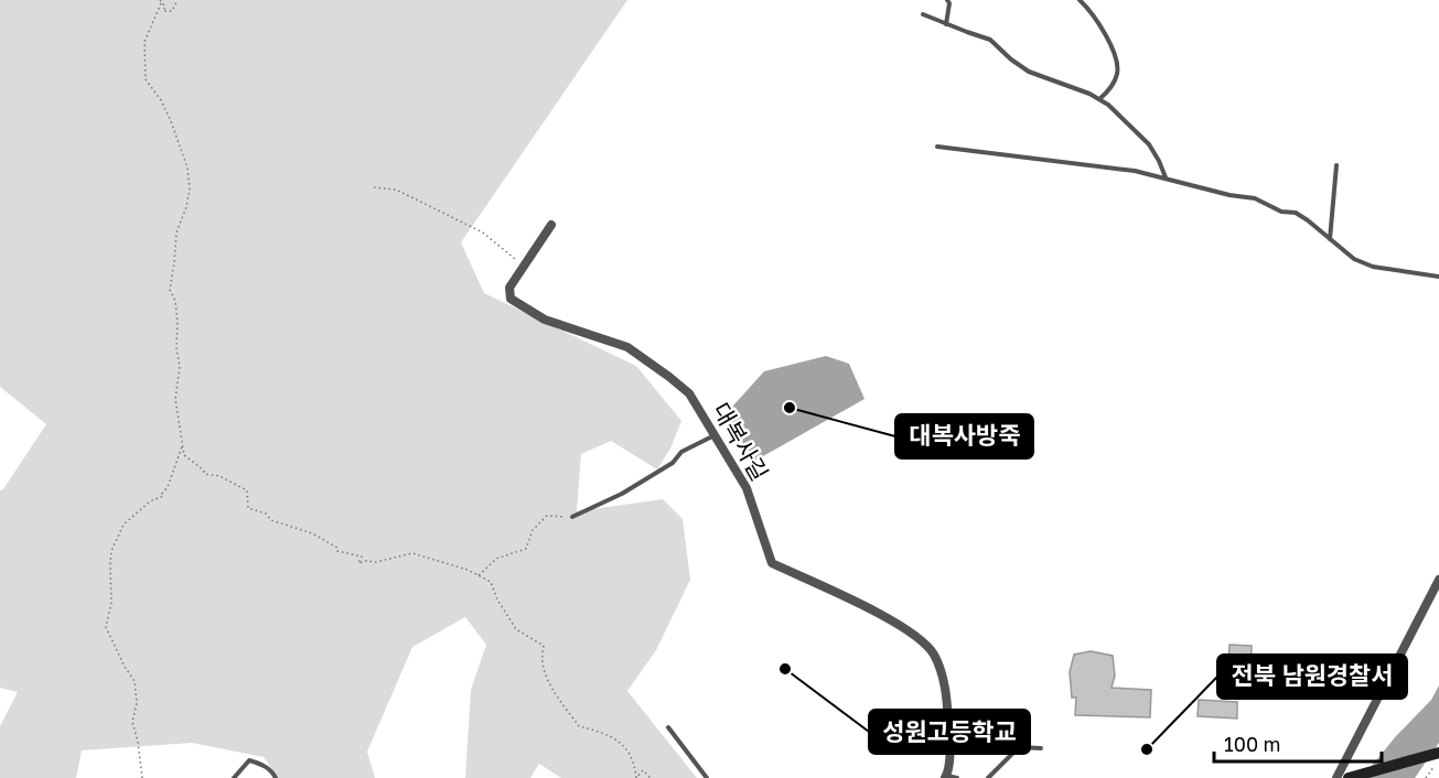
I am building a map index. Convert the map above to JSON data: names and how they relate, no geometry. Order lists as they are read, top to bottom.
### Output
{
  "streets": {
    "street": ["대복사길"]
  },
  "places": ["대복사방죽", "성원고등학교", "전북 남원경찰서"],
  "scale_bar": "100 m"
}
